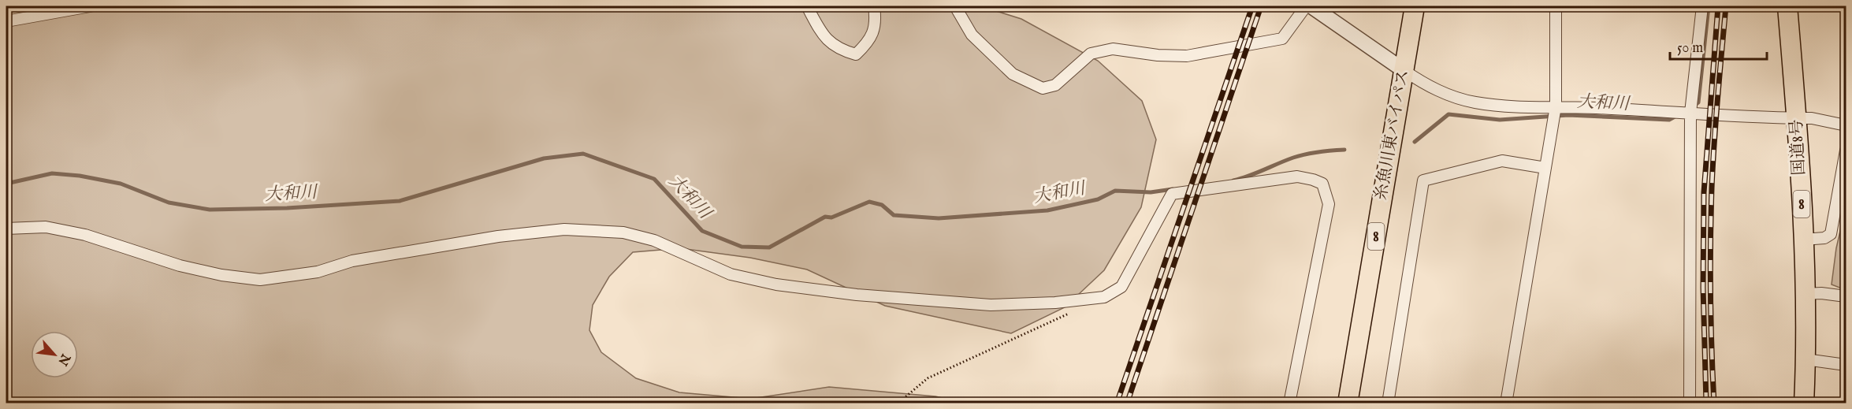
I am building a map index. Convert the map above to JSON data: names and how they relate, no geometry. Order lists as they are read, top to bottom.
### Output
{
  "streets": {
    "highway": ["糸魚川東バイパス", "国道8号", "8"]
  },
  "water": ["大和川"],
  "scale_bar": "50 m",
  "north": "bottom right"
}
